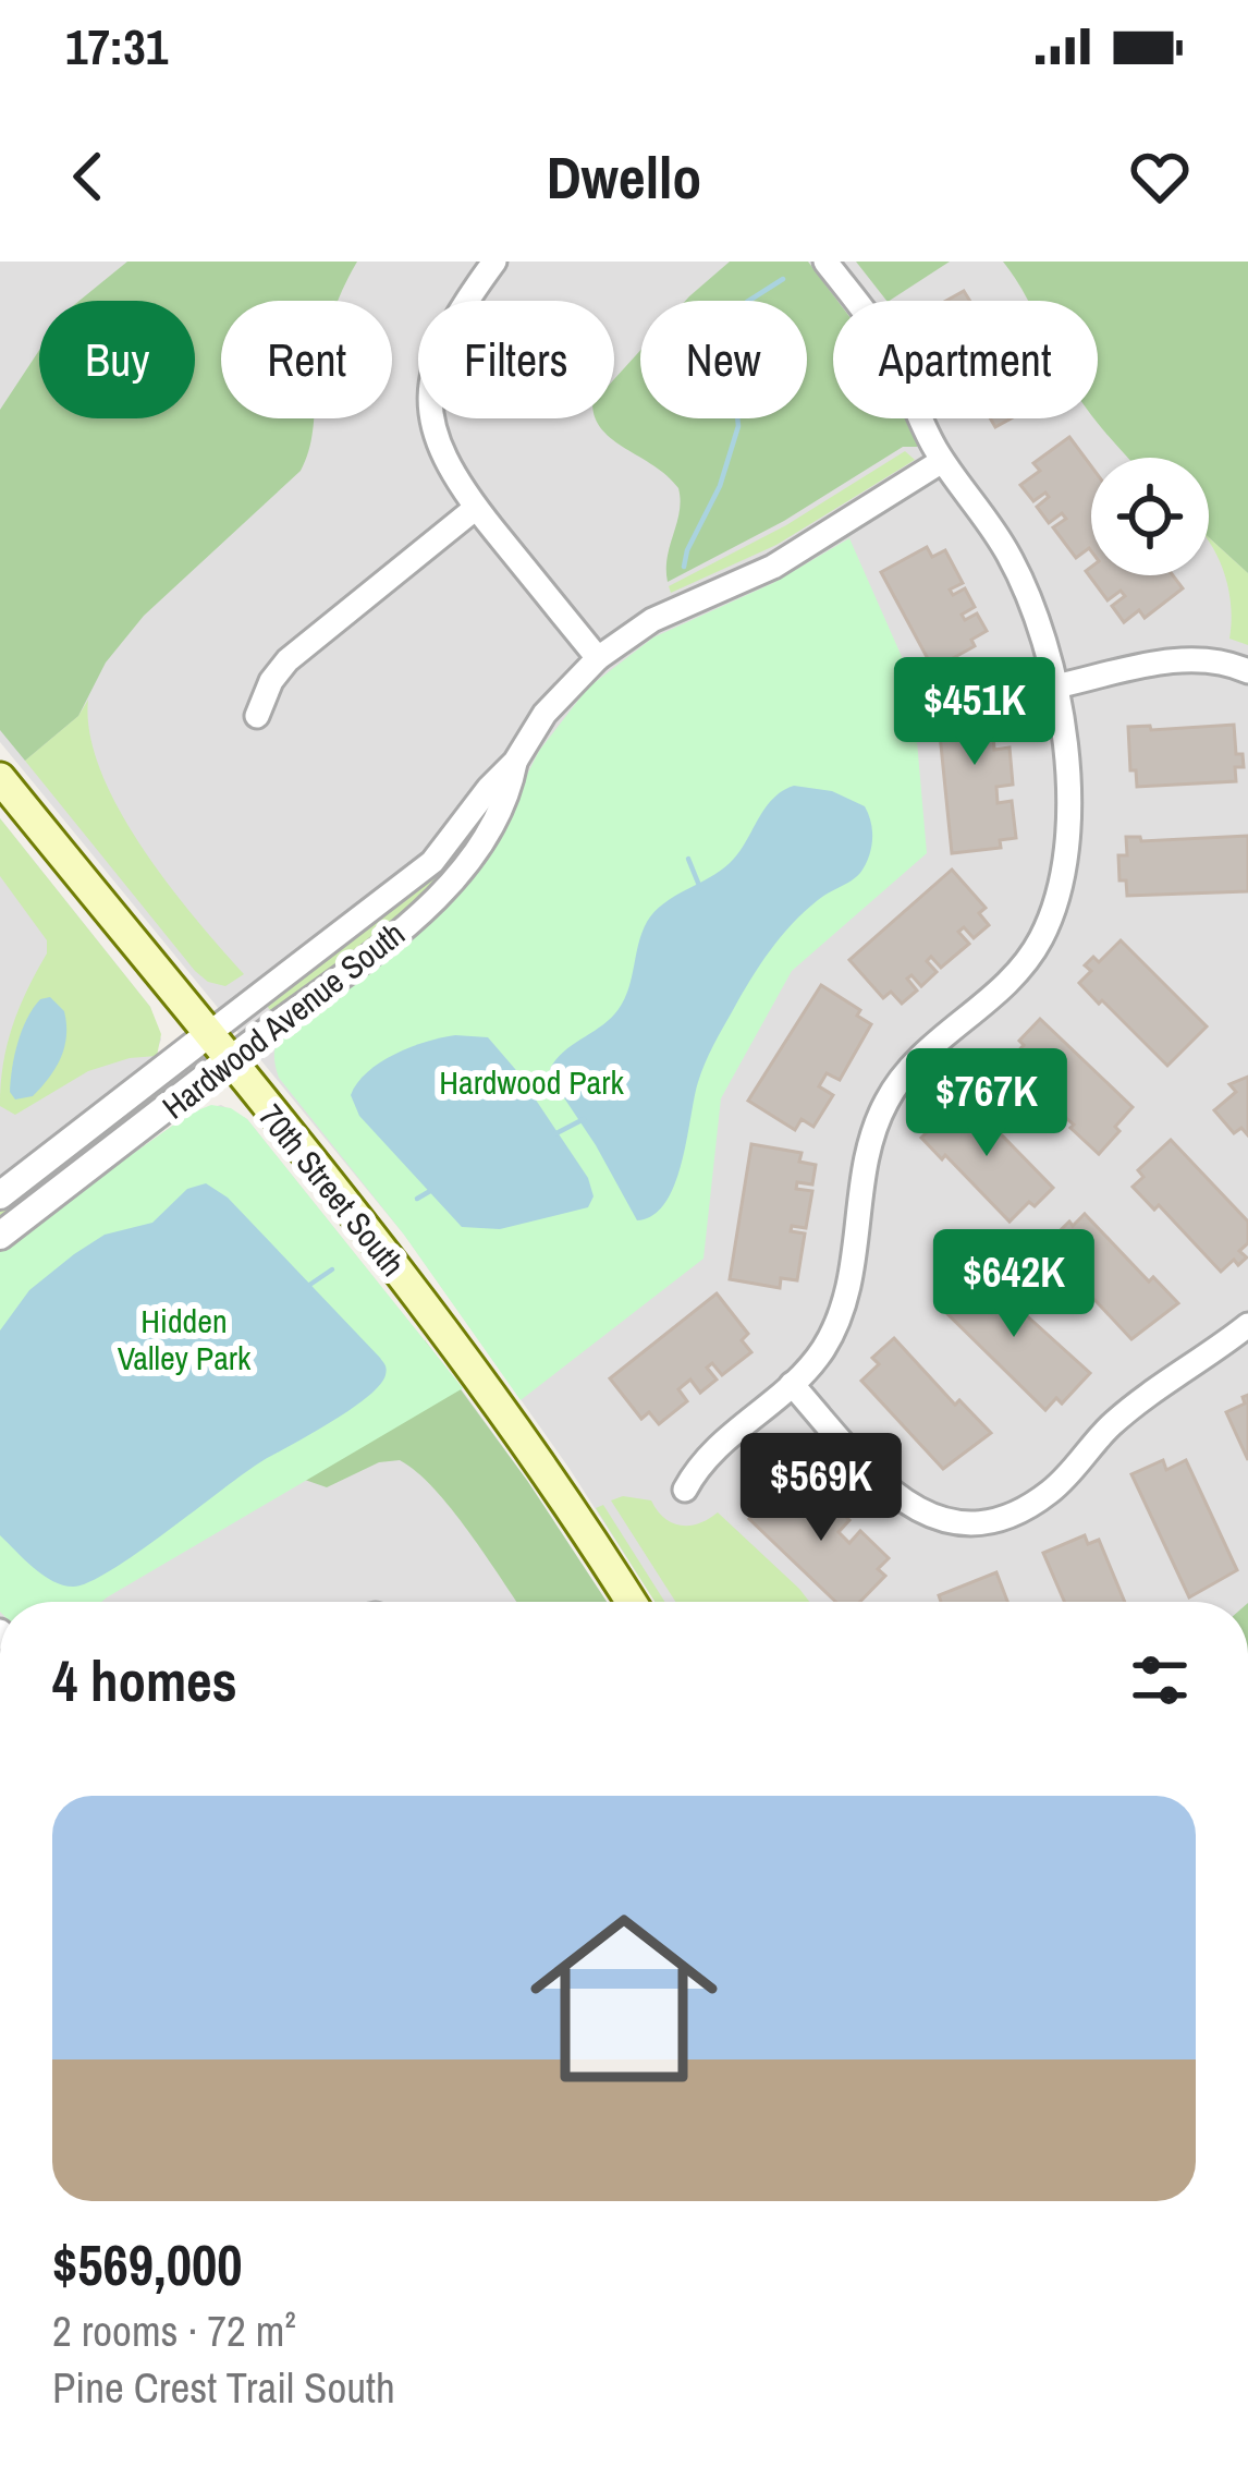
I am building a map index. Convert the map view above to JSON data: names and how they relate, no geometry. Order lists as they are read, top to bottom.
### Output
{
  "streets": {
    "main road": ["70th Street South"],
    "street": ["Hardwood Avenue South"]
  },
  "crossings": [
    ["Hardwood Avenue South", "70th Street South"]
  ],
  "parks": ["Hardwood Park", "Hidden Valley Park"],
  "page": {
    "status": "17:31",
    "header": "Dwello",
    "chip": [
      "Buy",
      "Rent",
      "Filters",
      "New",
      "Apartment"
    ],
    "price": [
      "$451K",
      "$767K",
      "$642K",
      "$569K"
    ],
    "heading": "4 homes",
    "list": [
      {
        "name": "$569,000",
        "note": "2 rooms · 72 m² · Pine Crest Trail South"
      }
    ]
  }
}
